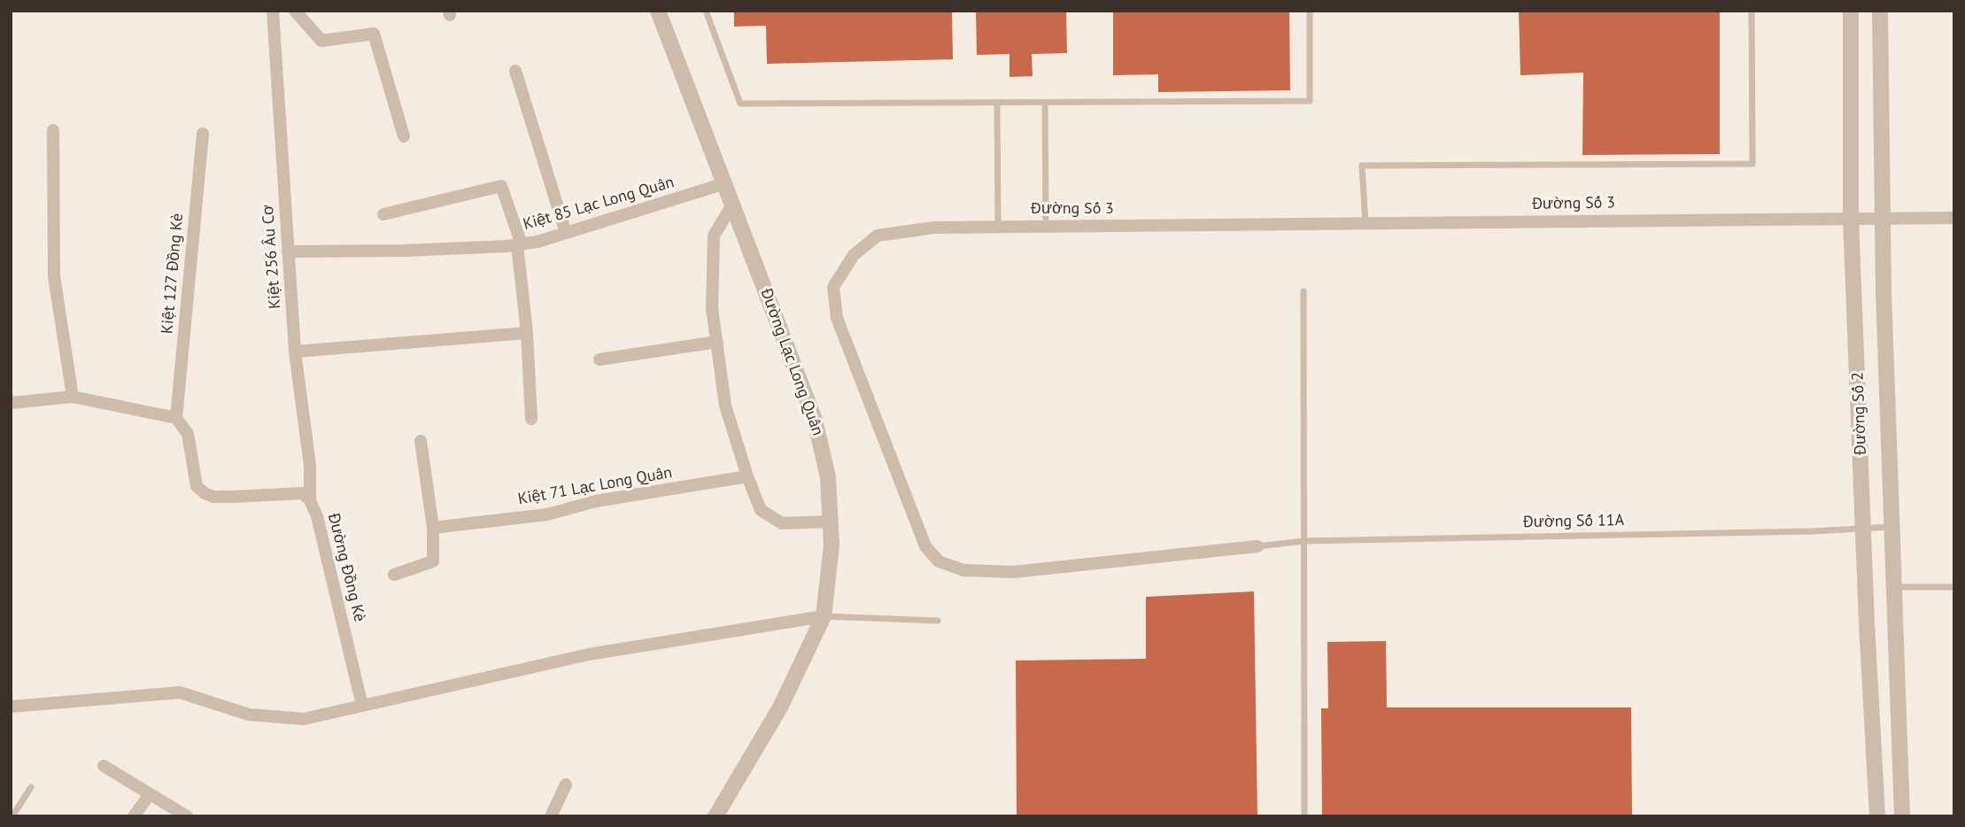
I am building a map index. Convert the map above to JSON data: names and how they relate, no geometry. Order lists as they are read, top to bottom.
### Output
{
  "streets": {
    "street": [
      "Kiệt 85 Lạc Long Quân",
      "Đường Số 3",
      "Kiệt 256 Âu Cơ",
      "Kiệt 127 Đồng Kè",
      "Đường Lạc Long Quân",
      "Đường Số 2",
      "Kiệt 71 Lạc Long Quân",
      "Đường Đồng Kè"
    ],
    "lane": ["Đường Số 11A"]
  },
  "crossings": [
    ["Kiệt 85 Lạc Long Quân", "Kiệt 256 Âu Cơ"],
    ["Kiệt 85 Lạc Long Quân", "Đường Lạc Long Quân"],
    ["Đường Số 3", "Đường Số 2"],
    ["Đường Số 3", "Đường Số 11A"],
    ["Kiệt 256 Âu Cơ", "Đường Đồng Kè"],
    ["Kiệt 127 Đồng Kè", "Đường Đồng Kè"],
    ["Đường Số 2", "Đường Số 11A"]
  ]
}
